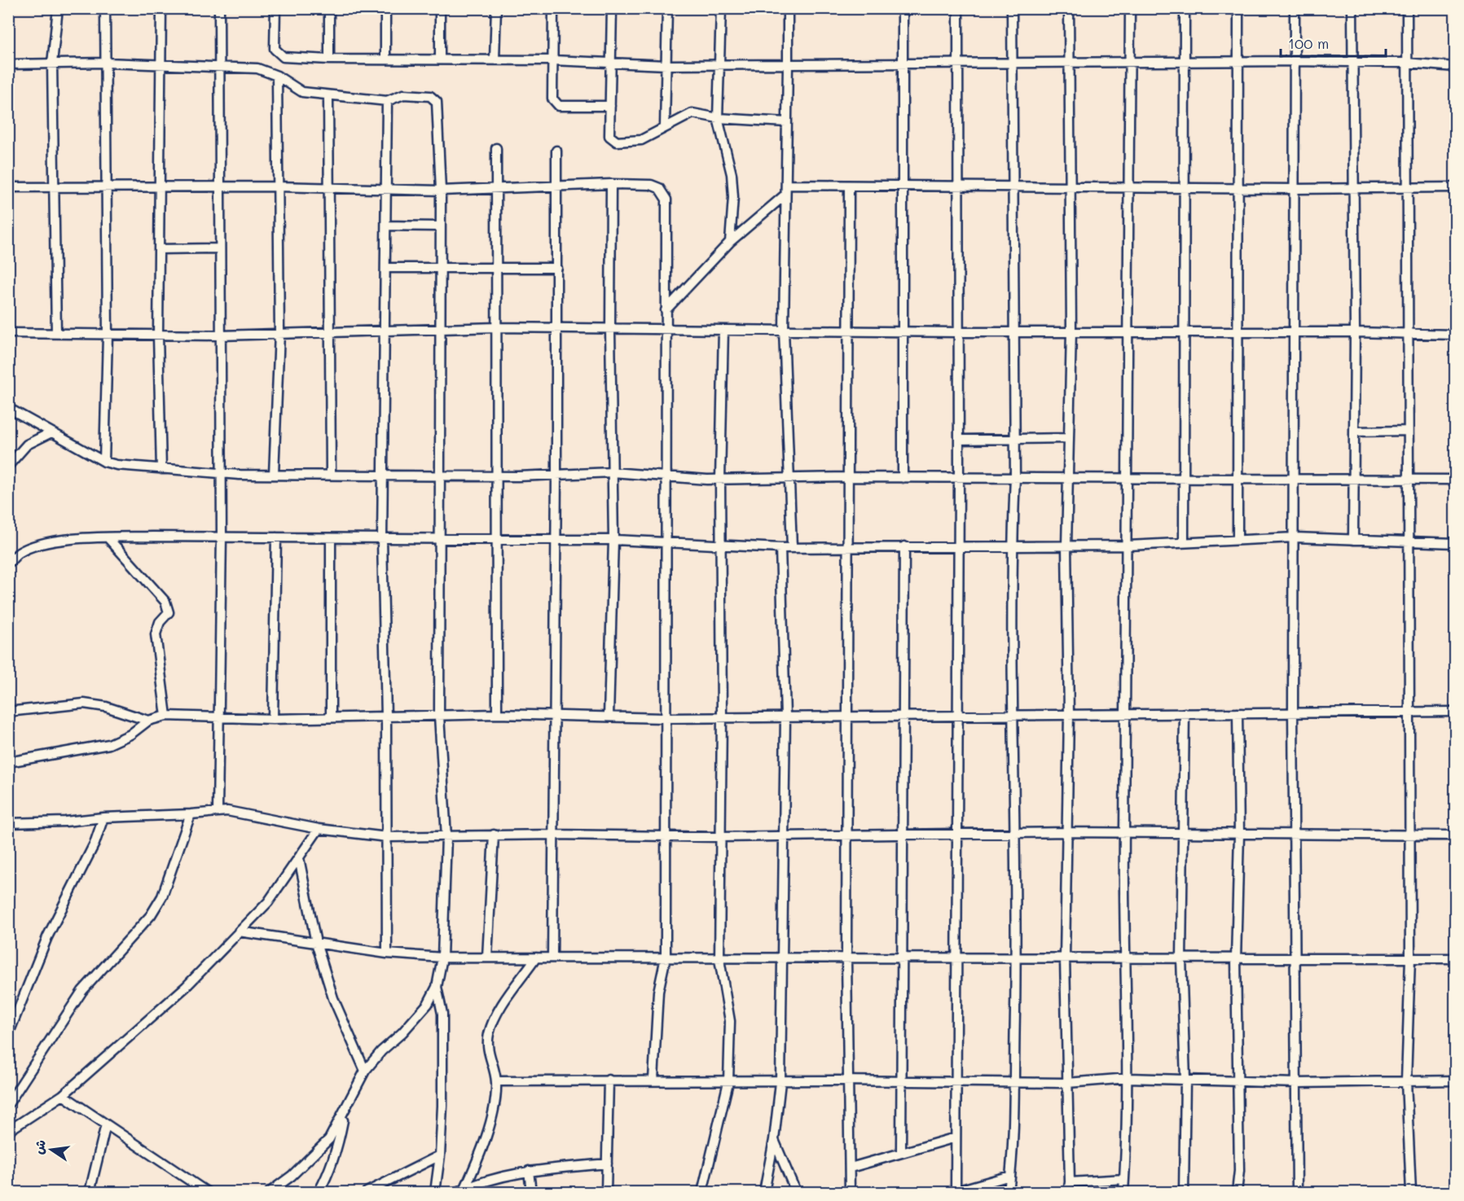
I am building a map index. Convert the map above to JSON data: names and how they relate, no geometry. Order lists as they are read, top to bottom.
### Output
{
  "scale_bar": "100 m",
  "north": "left"
}
